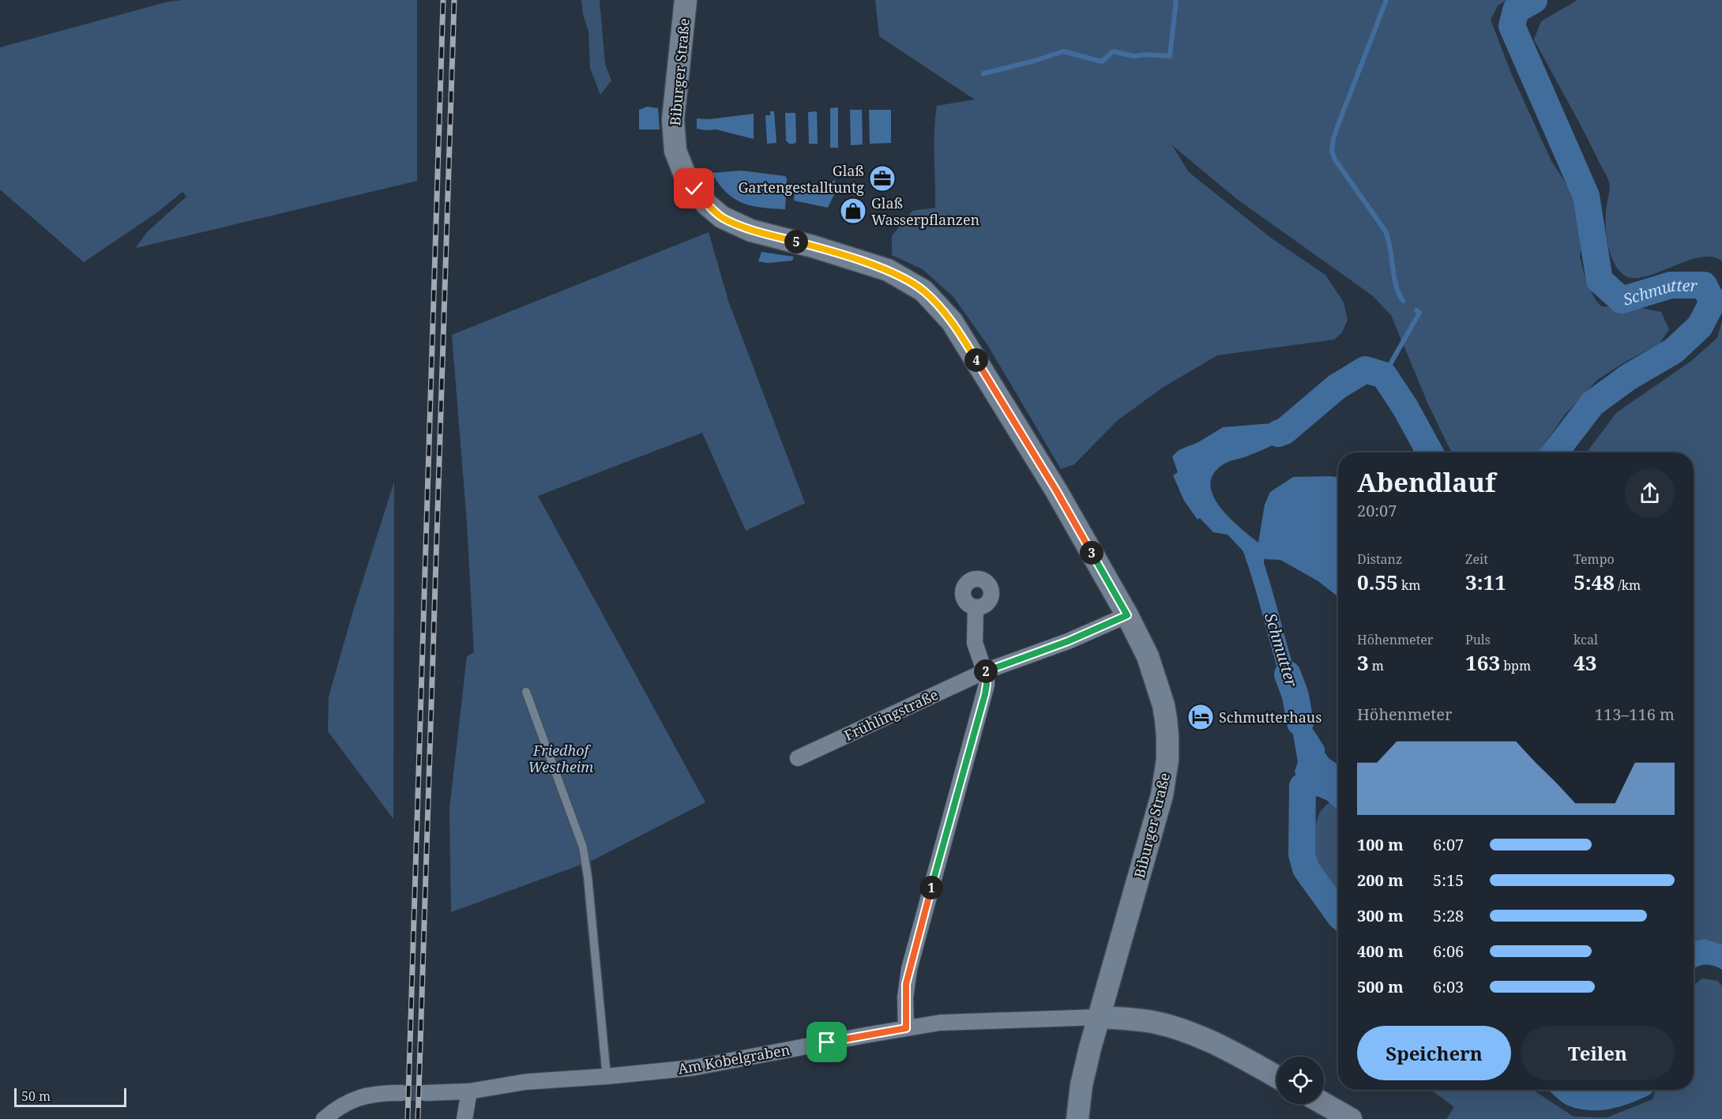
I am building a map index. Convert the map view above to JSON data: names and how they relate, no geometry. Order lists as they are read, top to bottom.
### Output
{
  "streets": {
    "street": ["Biburger Straße", "Frühlingstraße", "Am Kobelgraben"]
  },
  "crossings": [
    ["Biburger Straße", "Frühlingstraße"],
    ["Biburger Straße", "Am Kobelgraben"]
  ],
  "water": ["Schmutter"],
  "parks": ["Friedhof Westheim"],
  "places": {
    "office": ["Glaß Gartengestalltuntg"],
    "shop": ["Glaß Wasserpflanzen"],
    "hotel": ["Schmutterhaus"]
  },
  "scale_bar": "50 m",
  "page": {
    "pins": [
      "5",
      "4",
      "3",
      "2",
      "1"
    ],
    "heading": ["Abendlauf", "20:07"],
    "stats": [
      ["Distanz", "0.55 km"],
      ["Zeit", "3:11"],
      ["Tempo", "5:48 /km"],
      ["Höhenmeter", "3 m"],
      ["Puls", "163 bpm"],
      ["kcal", "43"]
    ],
    "chart": ["Höhenmeter", "113–116 m"],
    "list": [
      {
        "name": "100 m",
        "note": "6:07"
      },
      {
        "name": "200 m",
        "note": "5:15"
      },
      {
        "name": "300 m",
        "note": "5:28"
      },
      {
        "name": "400 m",
        "note": "6:06"
      },
      {
        "name": "500 m",
        "note": "6:03"
      }
    ],
    "buttons": ["Speichern", "Teilen"],
    "scale": "50 m"
  }
}
